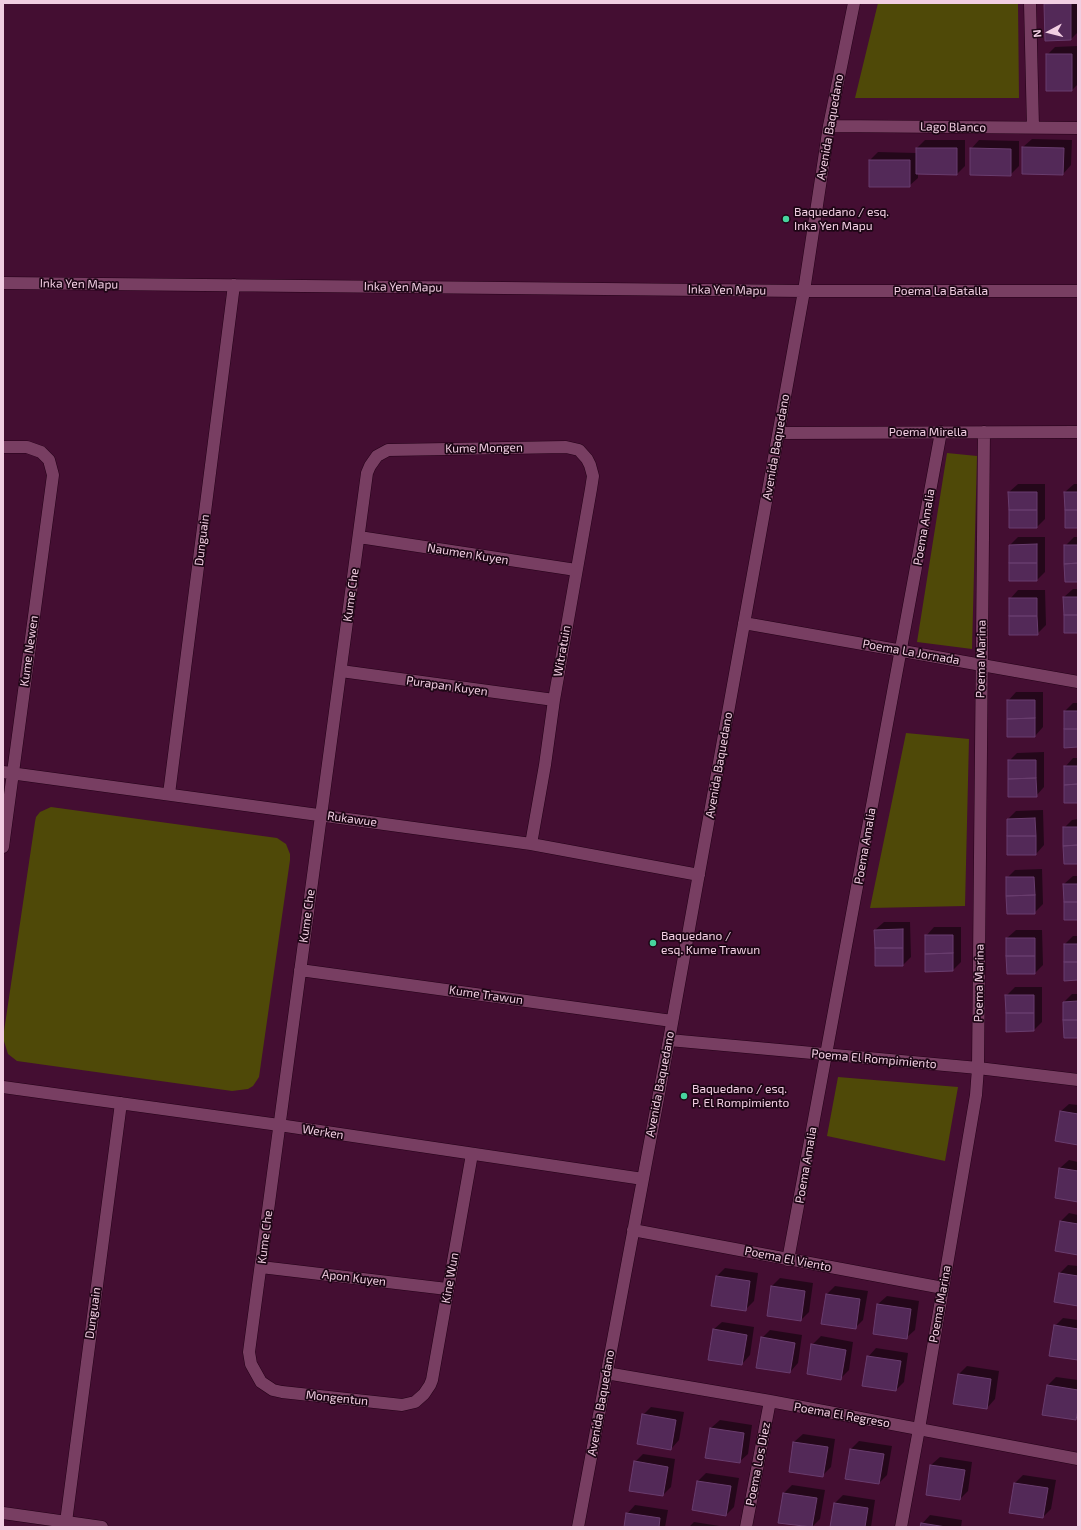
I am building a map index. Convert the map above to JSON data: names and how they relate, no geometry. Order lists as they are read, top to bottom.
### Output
{
  "streets": {
    "street": [
      "Avenida Baquedano",
      "Lago Blanco",
      "Inka Yen Mapu",
      "Poema La Batalla",
      "Poema Mirella",
      "Kume Mongen",
      "Poema Amalia",
      "Dunguain",
      "Naumen Kuyen",
      "Kume Che",
      "Kume Newen",
      "Witratuin",
      "Poema La Jornada",
      "Poema Marina",
      "Purapan Kuyen",
      "Rukawue",
      "Kume Trawun",
      "Poema El Rompimiento",
      "Werken",
      "Poema El Viento",
      "Apon Kuyen",
      "Kine Wun",
      "Mongentun",
      "Poema El Regreso",
      "Poema Los Diez"
    ]
  },
  "crossings": [
    ["Avenida Baquedano", "Lago Blanco"],
    ["Avenida Baquedano", "Inka Yen Mapu"],
    ["Avenida Baquedano", "Poema La Batalla"],
    ["Avenida Baquedano", "Poema Mirella"],
    ["Avenida Baquedano", "Poema La Jornada"],
    ["Avenida Baquedano", "Rukawue"],
    ["Avenida Baquedano", "Kume Trawun"],
    ["Avenida Baquedano", "Poema El Rompimiento"],
    ["Avenida Baquedano", "Werken"],
    ["Avenida Baquedano", "Poema El Viento"],
    ["Avenida Baquedano", "Poema El Regreso"],
    ["Inka Yen Mapu", "Poema La Batalla"],
    ["Inka Yen Mapu", "Dunguain"],
    ["Poema Mirella", "Poema Amalia"],
    ["Poema Mirella", "Poema Marina"],
    ["Kume Mongen", "Kume Che"],
    ["Kume Mongen", "Witratuin"],
    ["Poema Amalia", "Poema La Jornada"],
    ["Poema Amalia", "Poema El Rompimiento"],
    ["Poema Amalia", "Poema El Viento"],
    ["Dunguain", "Rukawue"],
    ["Dunguain", "Werken"],
    ["Naumen Kuyen", "Kume Che"],
    ["Naumen Kuyen", "Witratuin"],
    ["Kume Che", "Purapan Kuyen"],
    ["Kume Che", "Rukawue"],
    ["Kume Che", "Kume Trawun"],
    ["Kume Che", "Werken"],
    ["Kume Che", "Apon Kuyen"],
    ["Kume Che", "Mongentun"],
    ["Kume Newen", "Rukawue"],
    ["Witratuin", "Purapan Kuyen"],
    ["Witratuin", "Rukawue"],
    ["Poema La Jornada", "Poema Marina"],
    ["Poema Marina", "Poema El Rompimiento"],
    ["Poema Marina", "Poema El Viento"],
    ["Poema Marina", "Poema El Regreso"],
    ["Werken", "Kine Wun"],
    ["Apon Kuyen", "Kine Wun"],
    ["Kine Wun", "Mongentun"],
    ["Poema El Regreso", "Poema Los Diez"]
  ],
  "places": ["Baquedano / esq. Inka Yen Mapu", "Baquedano / esq. Kume Trawun", "Baquedano / esq. P. El Rompimiento"],
  "north": "left"
}
